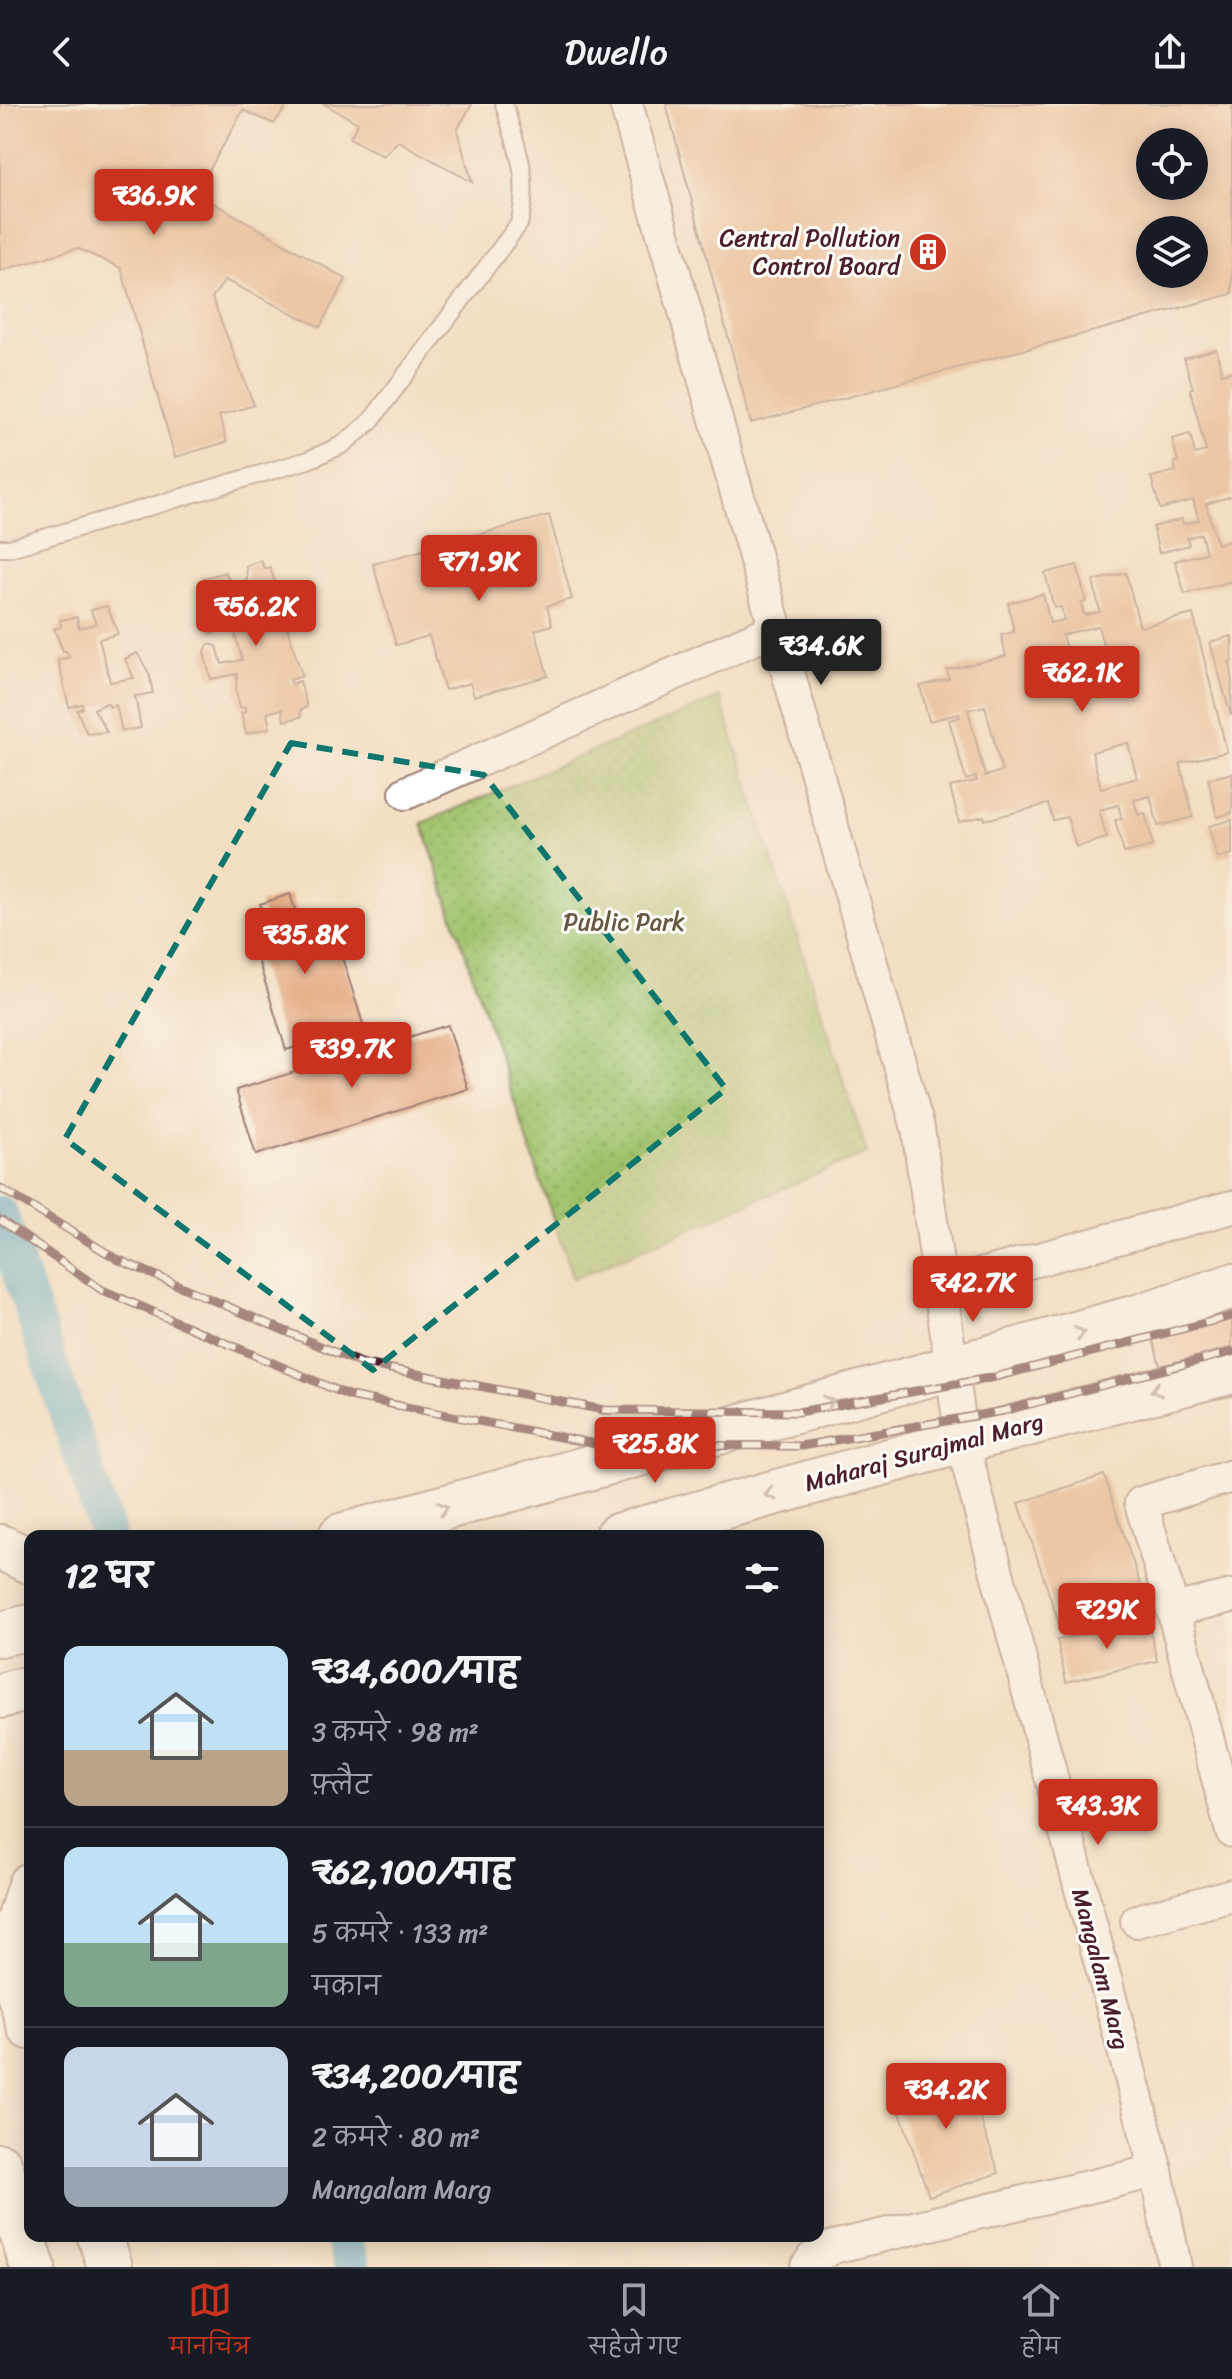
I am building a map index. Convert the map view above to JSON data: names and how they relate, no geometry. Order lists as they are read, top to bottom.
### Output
{
  "streets": {
    "main road": ["Maharaj Surajmal Marg"],
    "street": ["Mangalam Marg"]
  },
  "crossings": [
    ["Maharaj Surajmal Marg", "Mangalam Marg"]
  ],
  "parks": ["Public Park"],
  "places": {
    "building": ["Central Pollution Control Board"]
  },
  "page": {
    "header": "Dwello",
    "price": [
      "₹36.9K",
      "₹71.9K",
      "₹56.2K",
      "₹34.6K",
      "₹62.1K",
      "₹35.8K",
      "₹39.7K",
      "₹42.7K",
      "₹25.8K",
      "₹29K",
      "₹43.3K",
      "₹34.2K"
    ],
    "heading": "12 घर",
    "list": [
      {
        "name": "₹34,600/माह",
        "note": "3 कमरे · 98 m² · फ़्लैट"
      },
      {
        "name": "₹62,100/माह",
        "note": "5 कमरे · 133 m² · मकान"
      },
      {
        "name": "₹34,200/माह",
        "note": "2 कमरे · 80 m² · Mangalam Marg"
      }
    ],
    "tabs": ["मानचित्र", "सहेजे गए", "होम"]
  }
}
